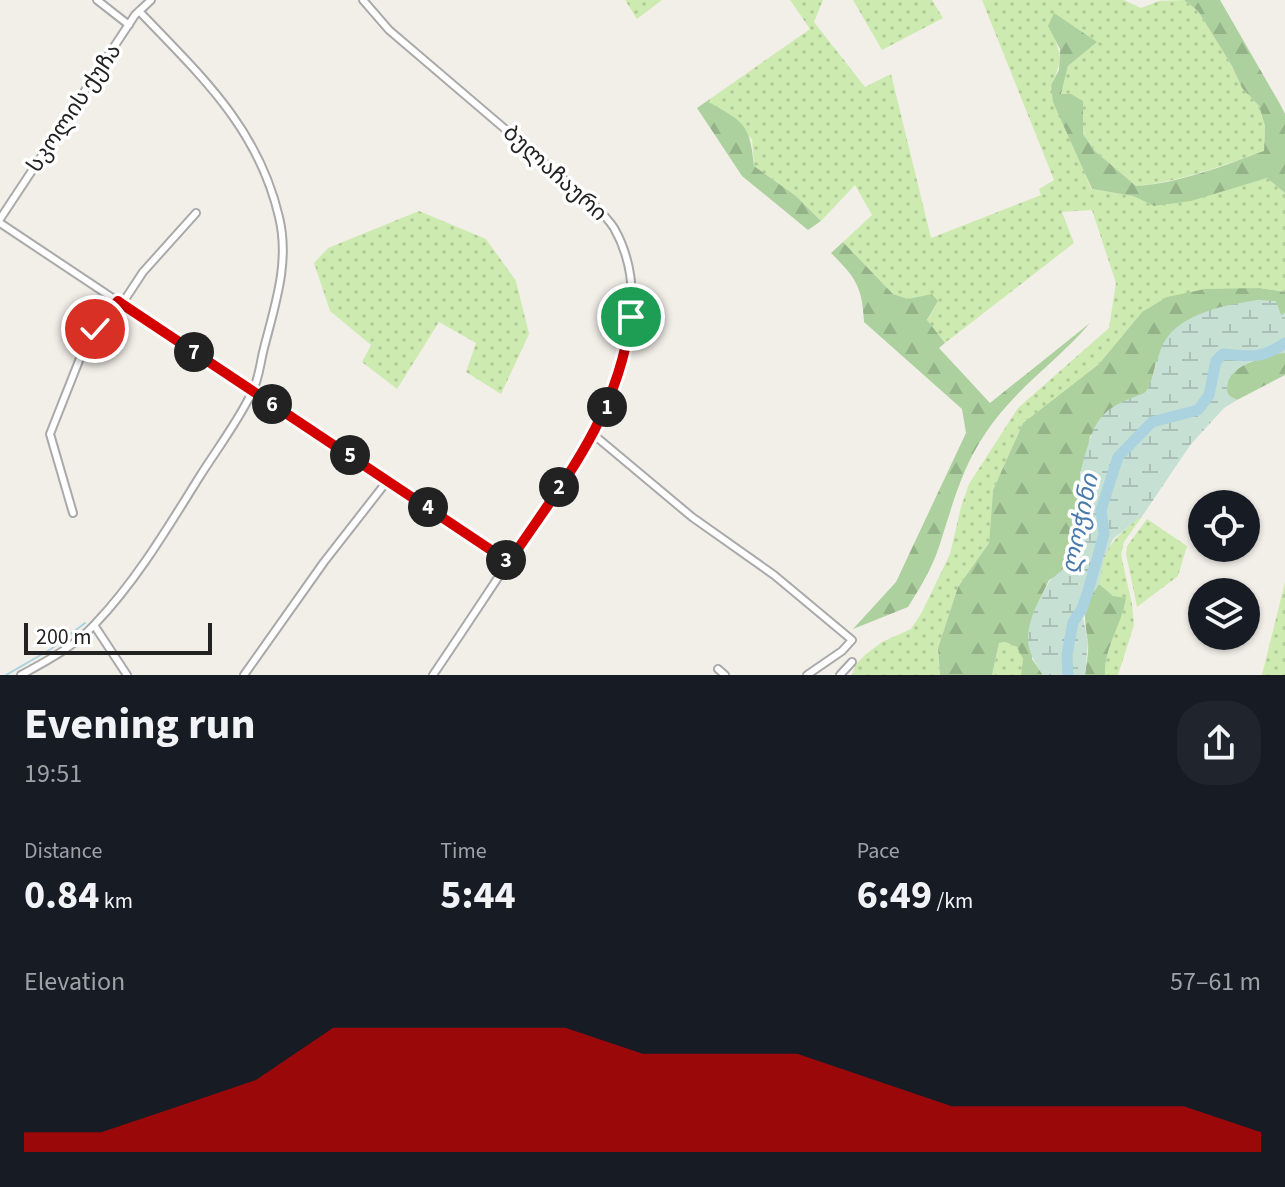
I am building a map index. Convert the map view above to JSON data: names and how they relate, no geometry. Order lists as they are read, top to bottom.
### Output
{
  "streets": {
    "street": ["სკოლის ქუჩა", "ბულაჩაური"]
  },
  "water": ["ლოჭინი"],
  "scale_bar": "200 m",
  "page": {
    "pins": [
      "7",
      "6",
      "1",
      "5",
      "2",
      "4",
      "3"
    ],
    "scale": "200 m",
    "heading": ["Evening run", "19:51"],
    "stats": [
      ["Distance", "0.84 km"],
      ["Time", "5:44"],
      ["Pace", "6:49 /km"]
    ],
    "chart": ["Elevation", "57–61 m"]
  }
}
